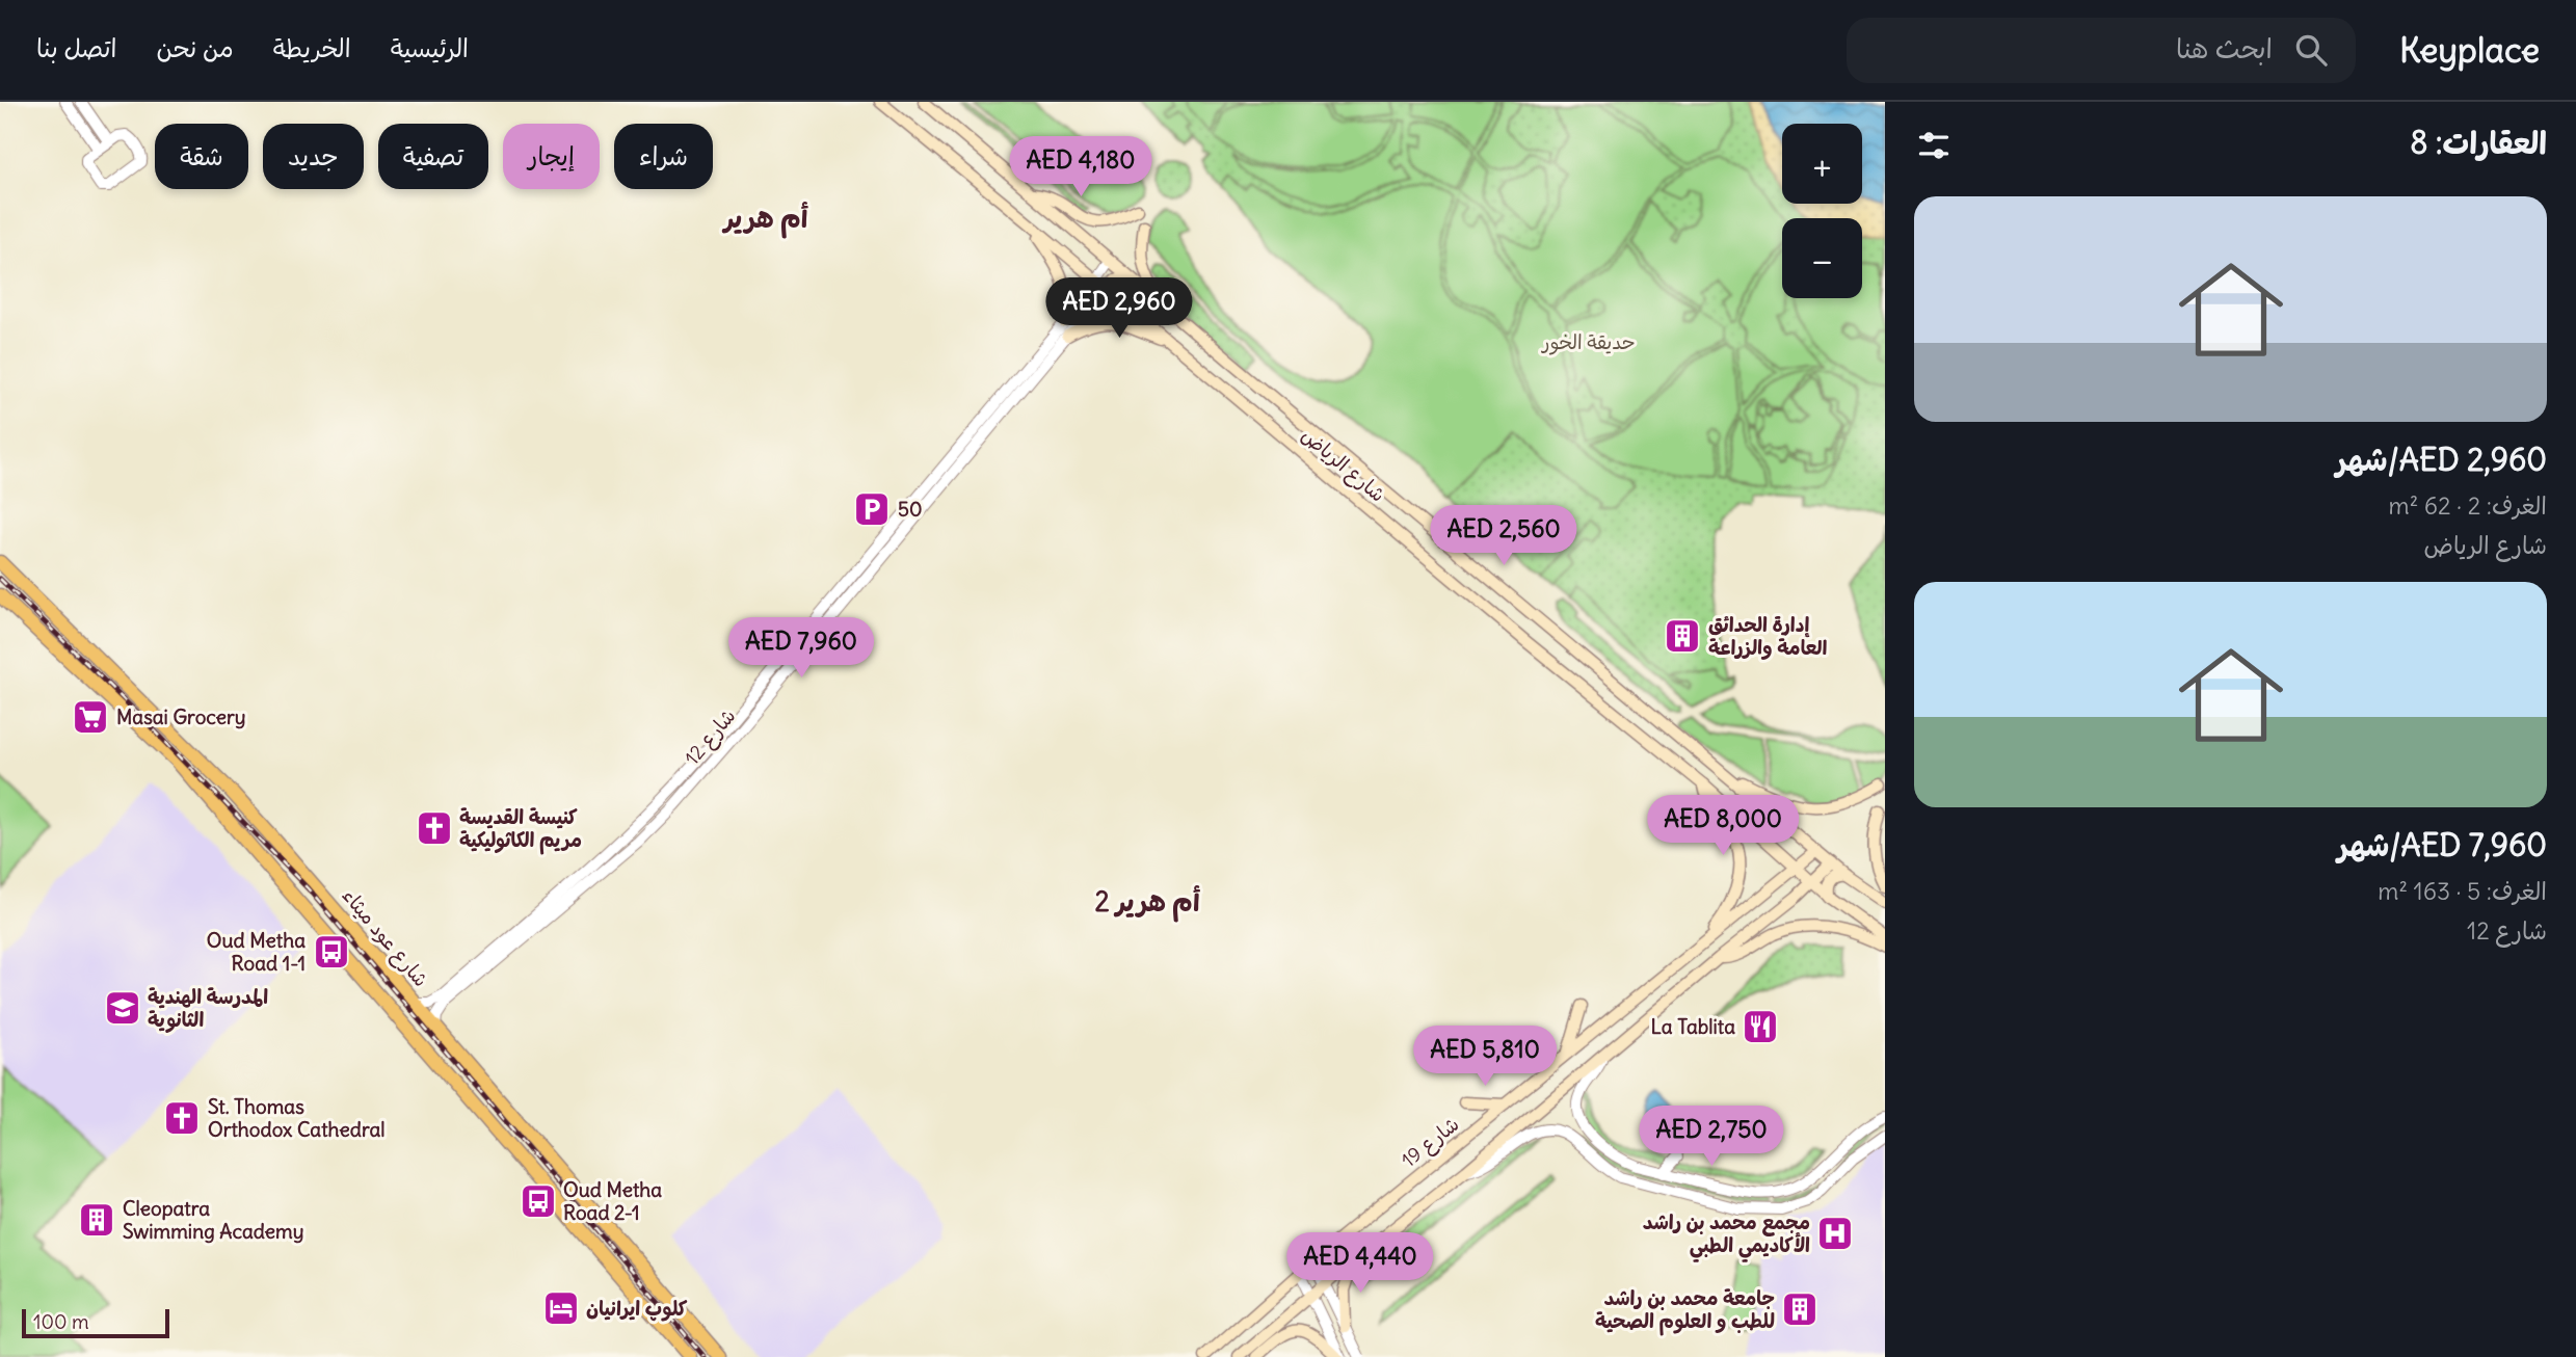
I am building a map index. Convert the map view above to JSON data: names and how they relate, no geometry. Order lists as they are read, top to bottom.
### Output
{
  "streets": {
    "main road": ["شارع الرياض", "شارع عود ميثاء", "شارع 19"],
    "street": ["شارع 12"]
  },
  "crossings": [
    ["شارع الرياض", "شارع 12"],
    ["شارع الرياض", "شارع 19"],
    ["شارع 12", "شارع عود ميثاء"]
  ],
  "districts": ["أم هرير", "أم هرير 2"],
  "parks": ["حديقة الخور"],
  "places": {
    "parking": ["50"],
    "building": ["إدارة الحدائق العامة والزراعة", "Cleopatra Swimming Academy", "جامعة محمد بن راشد للطب و العلوم الصحية"],
    "supermarket": ["Masai Grocery"],
    "church": ["كنيسة القديسة مريم الكاثوليكية", "St. Thomas Orthodox Cathedral"],
    "bus stop": ["Oud Metha Road 1-1", "Oud Metha Road 2-1"],
    "school or university": ["المدرسة الهندية الثانوية"],
    "restaurant": ["La Tablita"],
    "hospital": ["مجمع محمد بن راشد الأكاديمي الطبي"],
    "hotel": ["كلوپ ايرانيان"]
  },
  "scale_bar": "100 m",
  "page": {
    "header": "Keyplace",
    "search": "ابحث هنا",
    "nav": [
      "الرئيسية",
      "الخريطة",
      "من نحن",
      "اتصل بنا"
    ],
    "heading": "العقارات: 8",
    "map_buttons": ["+", "−"],
    "chip": [
      "شراء",
      "إيجار",
      "تصفية",
      "جديد",
      "شقة"
    ],
    "price": [
      "AED 4,180",
      "AED 2,960",
      "AED 2,560",
      "AED 7,960",
      "AED 8,000",
      "AED 5,810",
      "AED 2,750",
      "AED 4,440"
    ],
    "list": [
      {
        "name": "AED 2,960/شهر",
        "note": "الغرف: 2 · 62 m² · شارع الرياض"
      },
      {
        "name": "AED 7,960/شهر",
        "note": "الغرف: 5 · 163 m² · شارع 12"
      }
    ],
    "scale": "100 m"
  }
}
